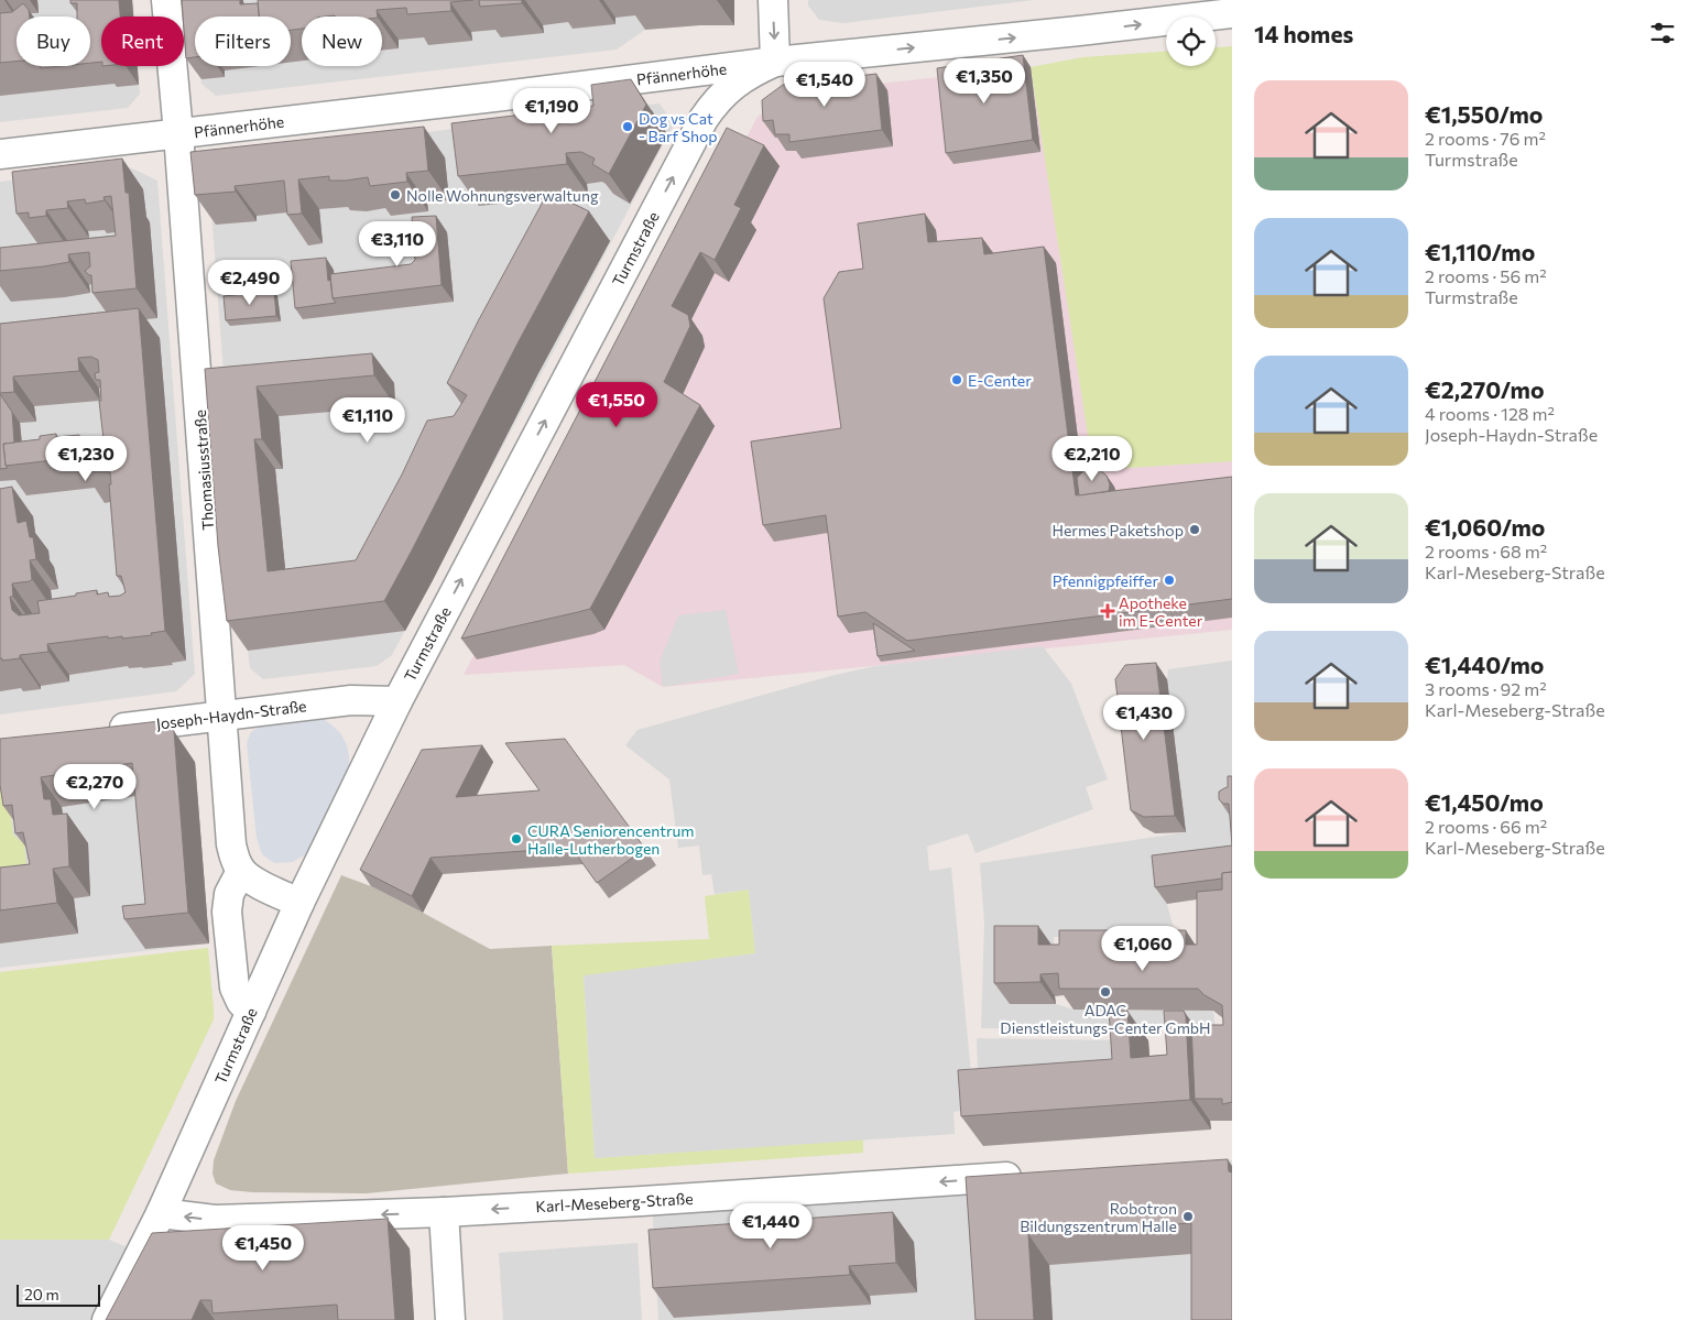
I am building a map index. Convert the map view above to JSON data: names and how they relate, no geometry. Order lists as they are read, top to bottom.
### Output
{
  "streets": {
    "street": [
      "Pfännerhöhe",
      "Turmstraße",
      "Thomasiusstraße",
      "Joseph-Haydn-Straße",
      "Karl-Meseberg-Straße"
    ]
  },
  "crossings": [
    ["Pfännerhöhe", "Turmstraße"],
    ["Pfännerhöhe", "Thomasiusstraße"],
    ["Turmstraße", "Joseph-Haydn-Straße"],
    ["Turmstraße", "Karl-Meseberg-Straße"],
    ["Thomasiusstraße", "Joseph-Haydn-Straße"]
  ],
  "one_way": ["Pfännerhöhe", "Turmstraße", "Karl-Meseberg-Straße"],
  "places": {
    "other": [
      "Dog vs Cat - Barf Shop",
      "Nolle Wohnungsverwaltung",
      "E-Center",
      "Hermes Paketshop",
      "Pfennigpfeiffer",
      "CURA Seniorencentrum Halle-Lutherbogen",
      "ADAC Dienstleistungs-Center GmbH",
      "Robotron Bildungszentrum Halle"
    ],
    "health": ["Apotheke im E-Center"]
  },
  "scale_bar": "20 m",
  "page": {
    "heading": "14 homes",
    "chip": [
      "Buy",
      "Rent",
      "Filters",
      "New"
    ],
    "price": [
      "€1,350",
      "€1,540",
      "€1,190",
      "€3,110",
      "€2,490",
      "€1,550",
      "€1,110",
      "€1,230",
      "€2,210",
      "€1,430",
      "€2,270",
      "€1,060",
      "€1,440",
      "€1,450"
    ],
    "list": [
      {
        "name": "€1,550/mo",
        "note": "2 rooms · 76 m² · Turmstraße"
      },
      {
        "name": "€1,110/mo",
        "note": "2 rooms · 56 m² · Turmstraße"
      },
      {
        "name": "€2,270/mo",
        "note": "4 rooms · 128 m² · Joseph-Haydn-Straße"
      },
      {
        "name": "€1,060/mo",
        "note": "2 rooms · 68 m² · Karl-Meseberg-Straße"
      },
      {
        "name": "€1,440/mo",
        "note": "3 rooms · 92 m² · Karl-Meseberg-Straße"
      },
      {
        "name": "€1,450/mo",
        "note": "2 rooms · 66 m² · Karl-Meseberg-Straße"
      }
    ],
    "scale": "20 m"
  }
}
